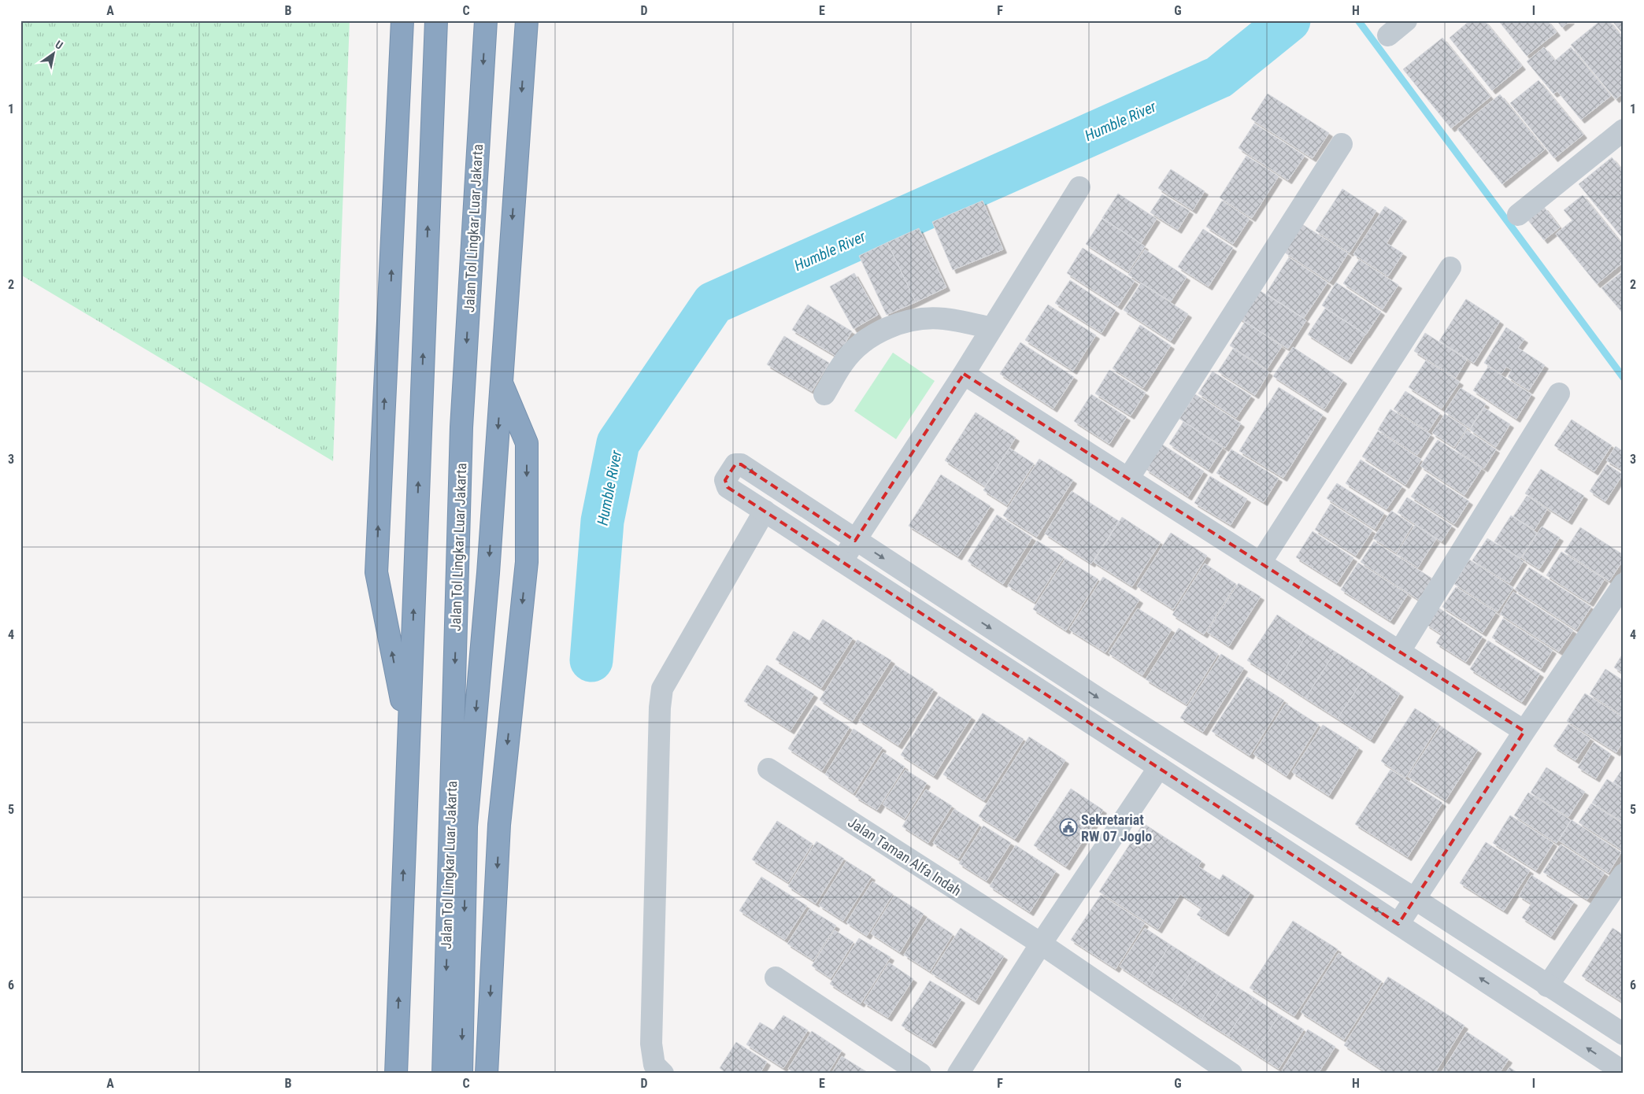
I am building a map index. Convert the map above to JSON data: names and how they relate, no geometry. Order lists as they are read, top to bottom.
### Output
{
  "streets": {
    "highway": ["Jalan Tol Lingkar Luar Jakarta"],
    "street": ["Jalan Taman Alfa Indah"]
  },
  "water": ["Humble River"],
  "places": {
    "public building": ["Sekretariat RW 07 Joglo"]
  },
  "north": "top right",
  "grid": {
    "columns": [
      "A",
      "B",
      "C",
      "D",
      "E",
      "F",
      "G",
      "H",
      "I"
    ],
    "rows": [
      "1",
      "2",
      "3",
      "4",
      "5",
      "6"
    ]
  }
}
